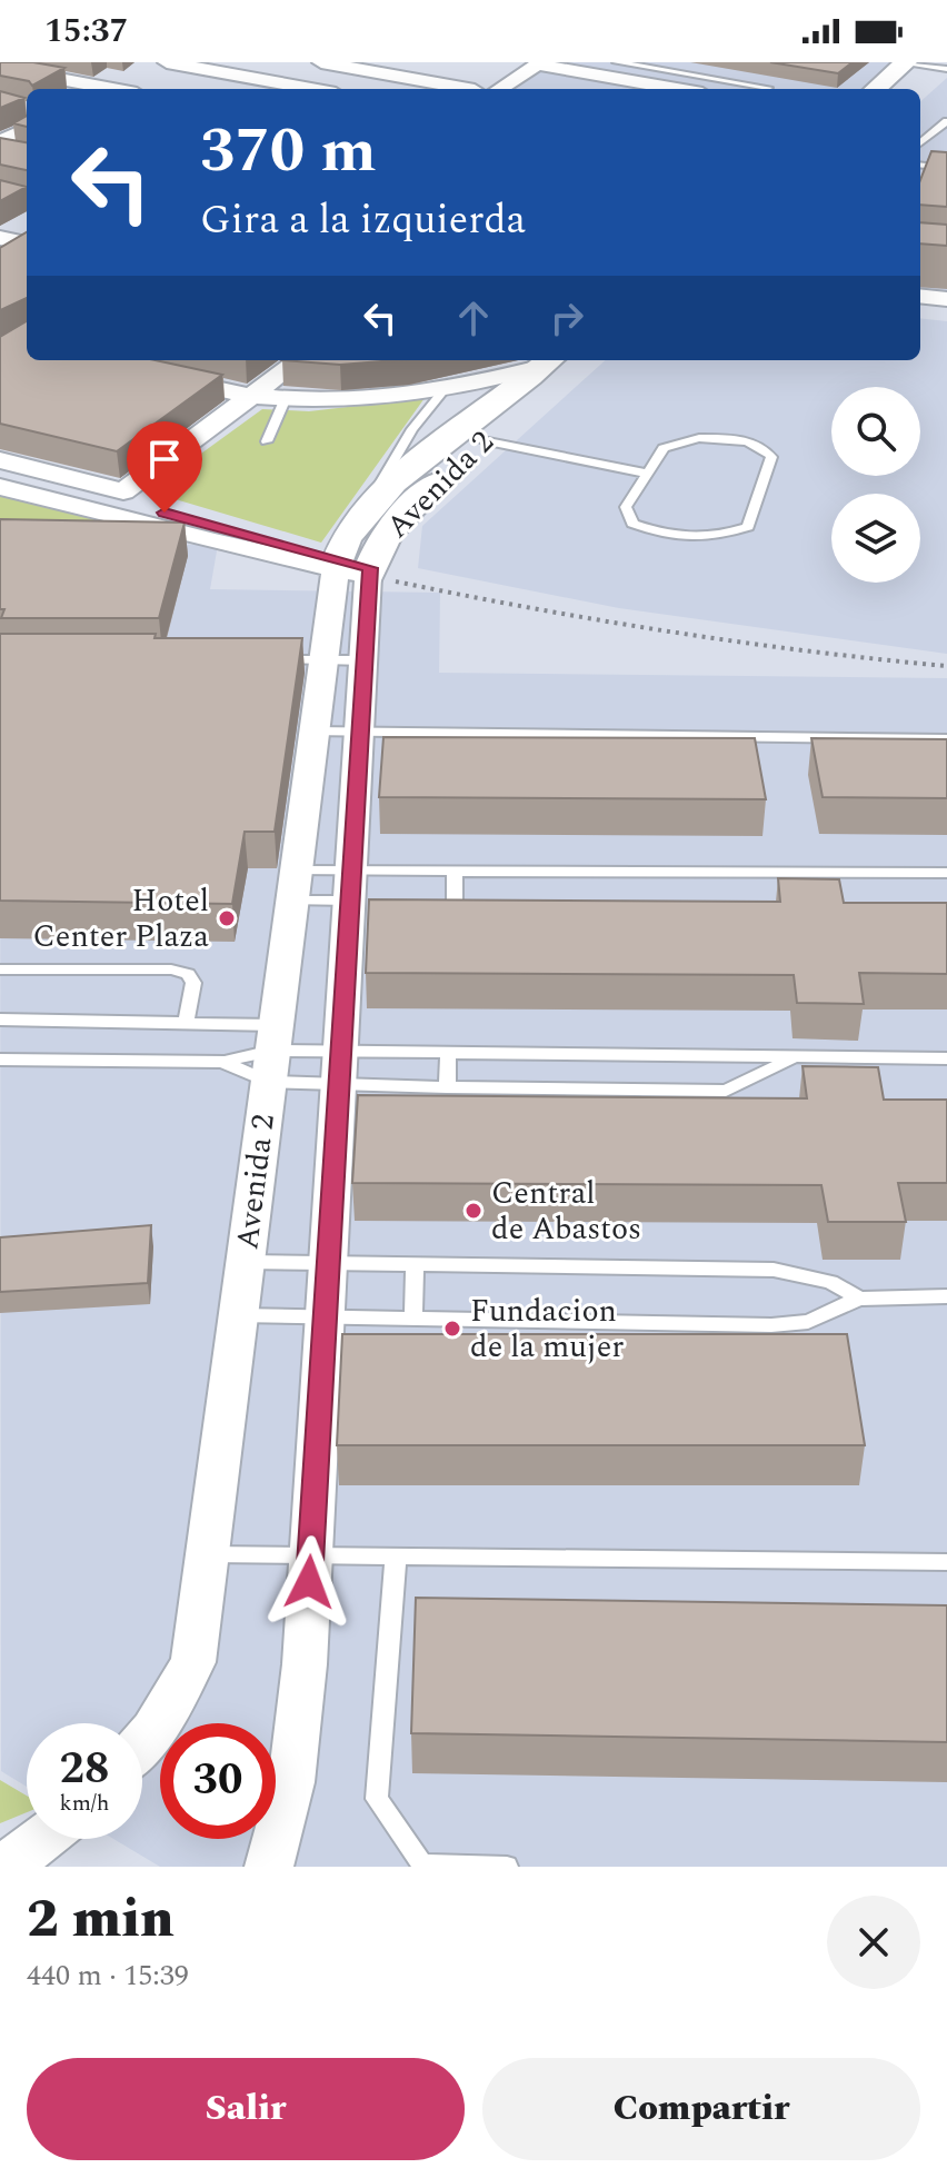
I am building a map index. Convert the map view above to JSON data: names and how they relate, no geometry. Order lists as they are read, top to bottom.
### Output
{
  "streets": {
    "street": ["Avenida 2"]
  },
  "places": ["Hotel Center Plaza", "Central de Abastos", "Fundacion de la mujer"],
  "page": {
    "status": "15:37",
    "turn": ["370 m", "Gira a la izquierda"],
    "speed": "28 km/h",
    "limit": "30",
    "heading": ["2 min", "440 m · 15:39"],
    "buttons": ["Salir", "Compartir"]
  }
}
